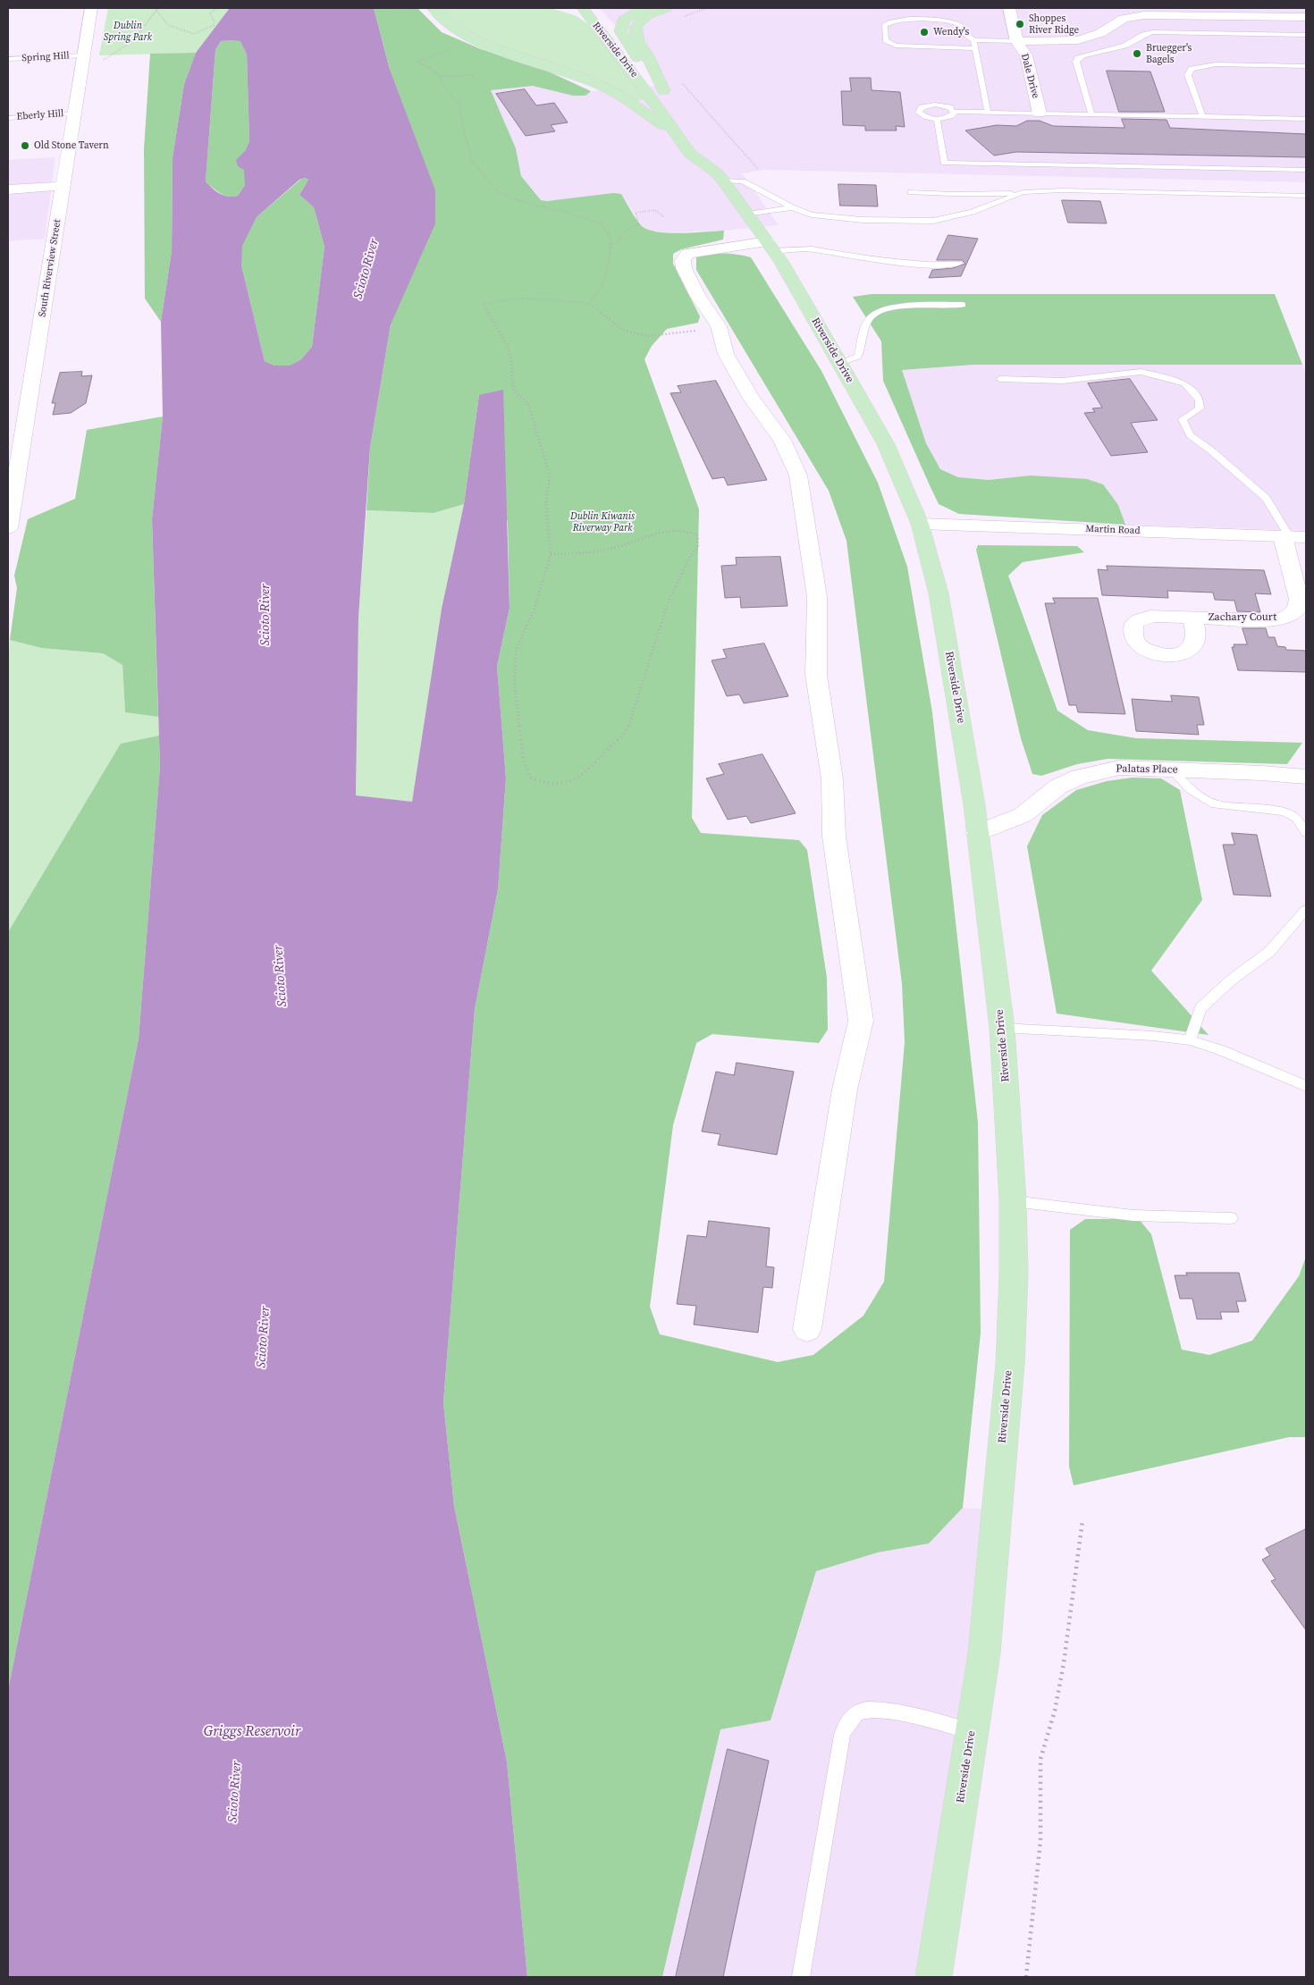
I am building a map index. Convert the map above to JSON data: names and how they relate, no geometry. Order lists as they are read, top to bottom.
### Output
{
  "streets": {
    "main road": ["Riverside Drive"],
    "street": [
      "Dale Drive",
      "South Riverview Street",
      "Martin Road",
      "Zachary Court",
      "Palatas Place"
    ],
    "lane": ["Spring Hill", "Eberly Hill"]
  },
  "crossings": [
    ["Riverside Drive", "Martin Road"],
    ["Riverside Drive", "Palatas Place"],
    ["Spring Hill", "South Riverview Street"],
    ["Eberly Hill", "South Riverview Street"],
    ["Martin Road", "Zachary Court"]
  ],
  "water": ["Scioto River", "Griggs Reservoir"],
  "parks": ["Dublin Spring Park", "Dublin Kiwanis Riverway Park"],
  "places": [
    "Shoppes River Ridge",
    "Wendy's",
    "Bruegger's Bagels",
    "Old Stone Tavern"
  ]
}
